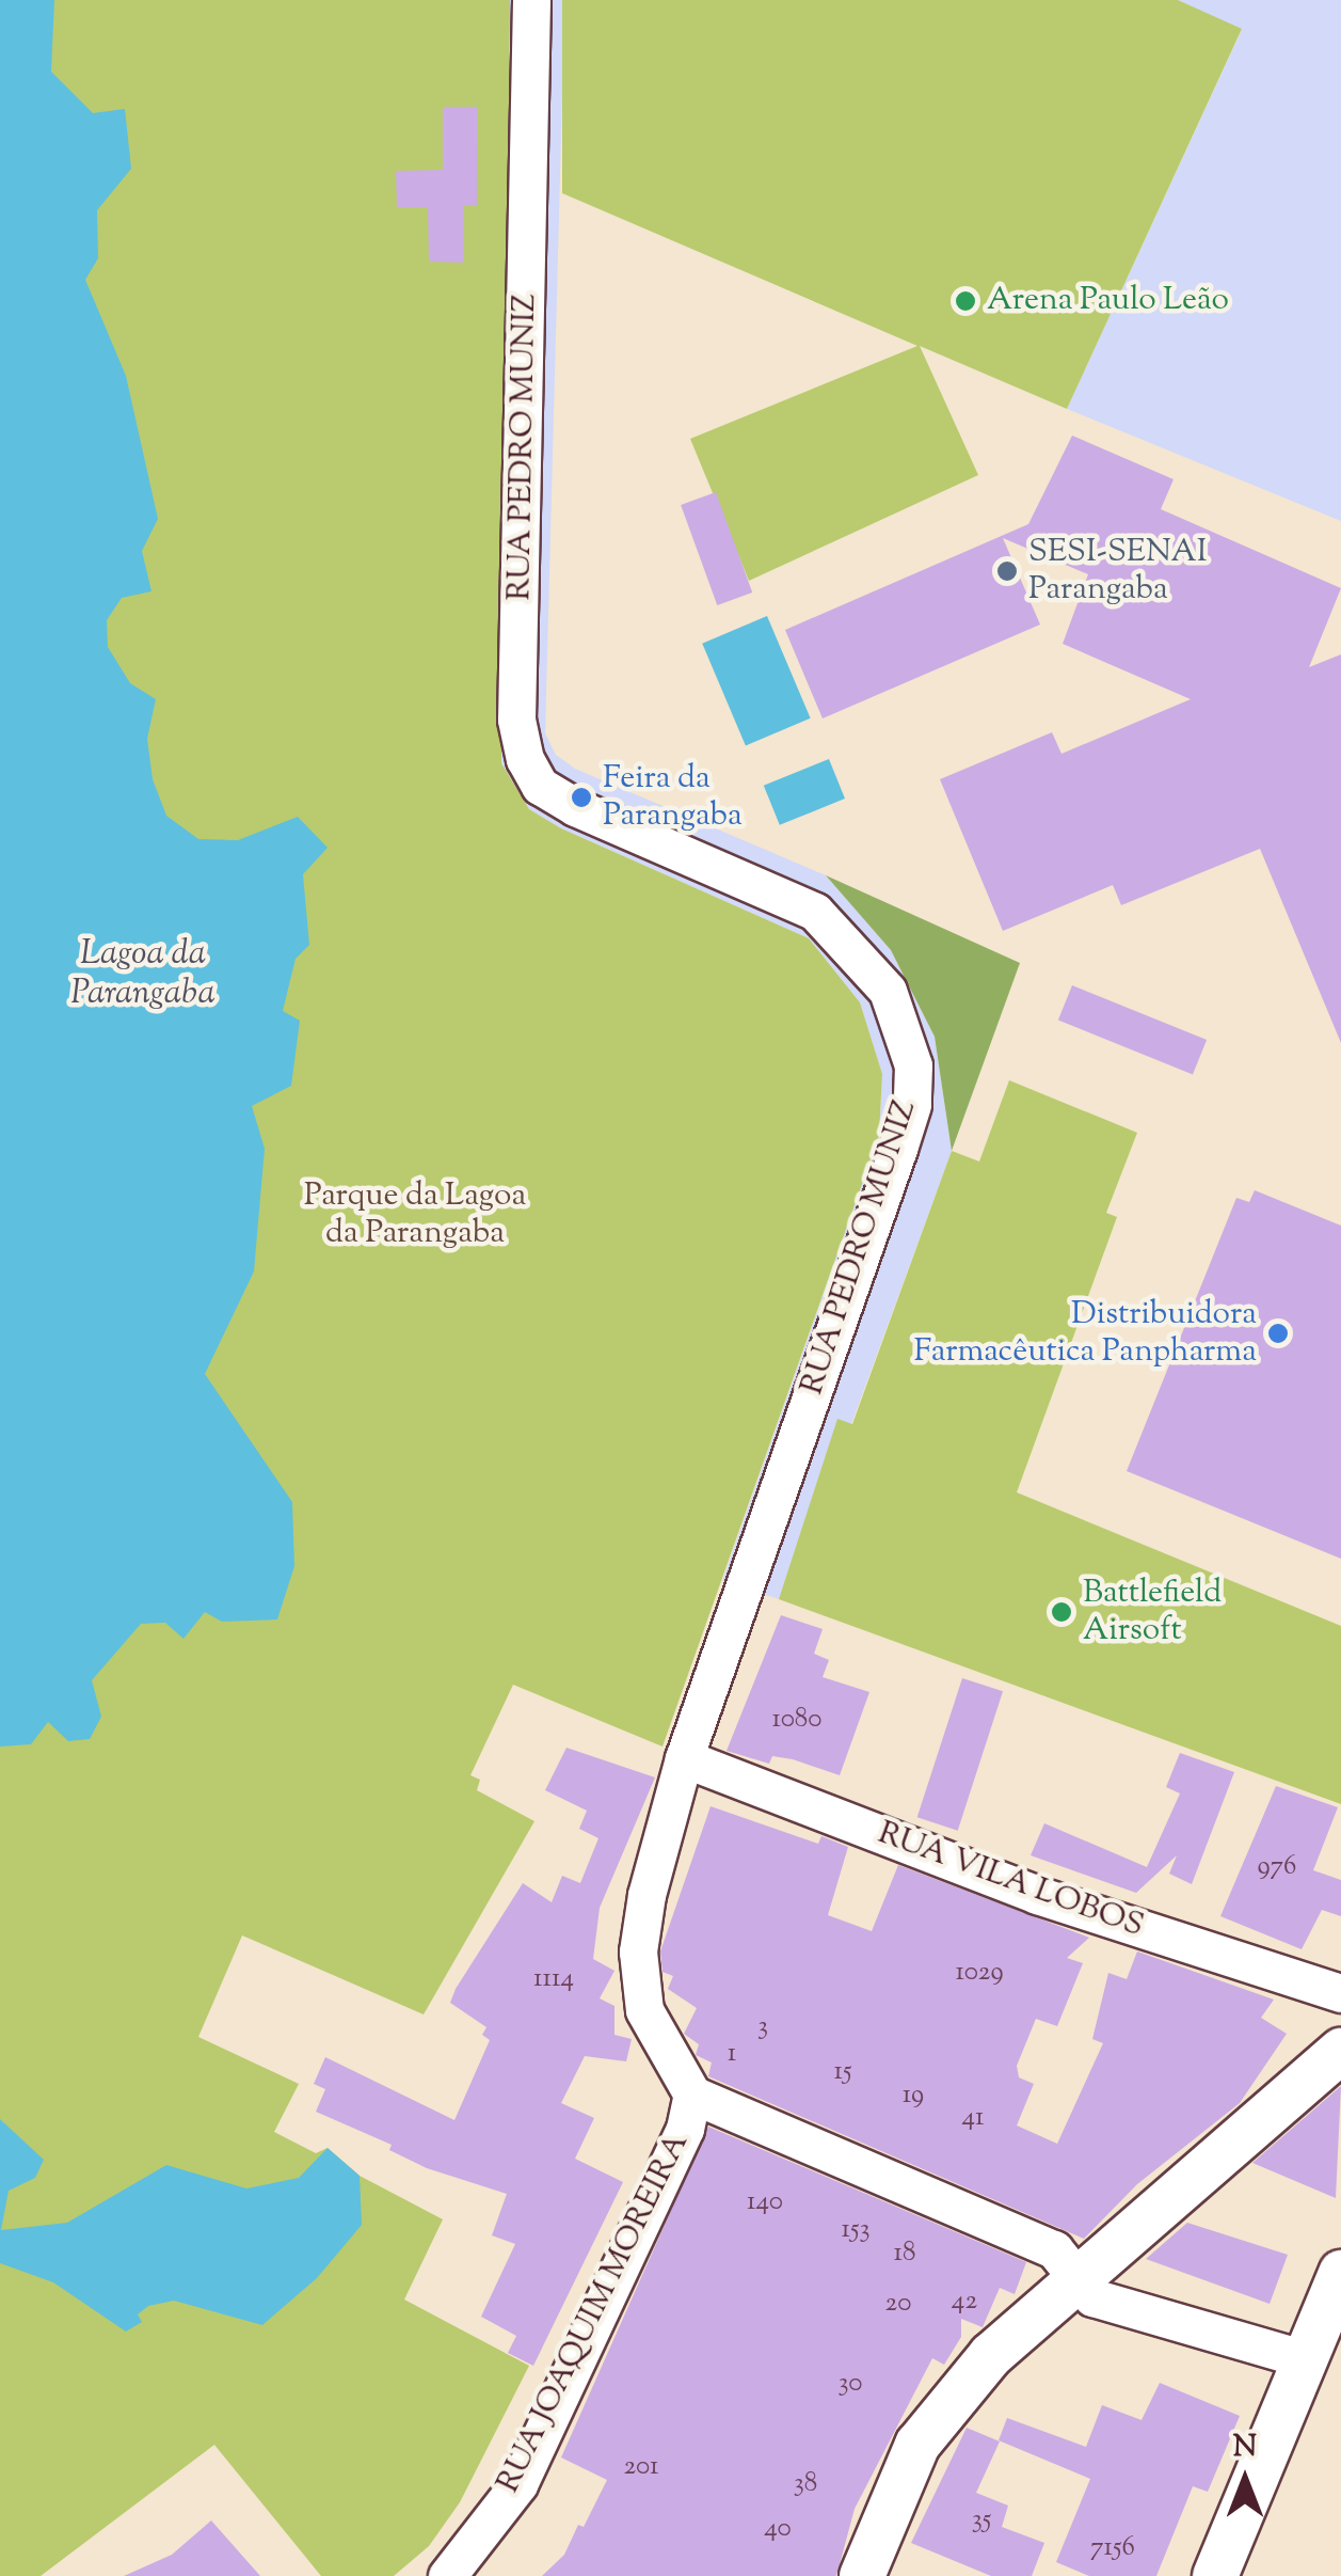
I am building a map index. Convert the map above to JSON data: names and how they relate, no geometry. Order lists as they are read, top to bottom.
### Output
{
  "streets": {
    "street": ["RUA PEDRO MUNIZ", "RUA VILA LOBOS", "RUA JOAQUIM MOREIRA"]
  },
  "crossings": [
    ["RUA PEDRO MUNIZ", "RUA VILA LOBOS"],
    ["RUA PEDRO MUNIZ", "RUA JOAQUIM MOREIRA"]
  ],
  "water": ["Lagoa da Parangaba"],
  "parks": ["Parque da Lagoa da Parangaba"],
  "places": [
    "Arena Paulo Leão",
    "SESI-SENAI Parangaba",
    "Feira da Parangaba",
    "Distribuidora Farmacêutica Panpharma",
    "Battlefield Airsoft"
  ],
  "house_numbers": [
    "1080",
    "976",
    "1029",
    "1114",
    "3",
    "1",
    "15",
    "19",
    "41",
    "140",
    "153",
    "18",
    "42",
    "20",
    "30",
    "201",
    "38",
    "35",
    "40",
    "7156"
  ],
  "north": "top"
}
